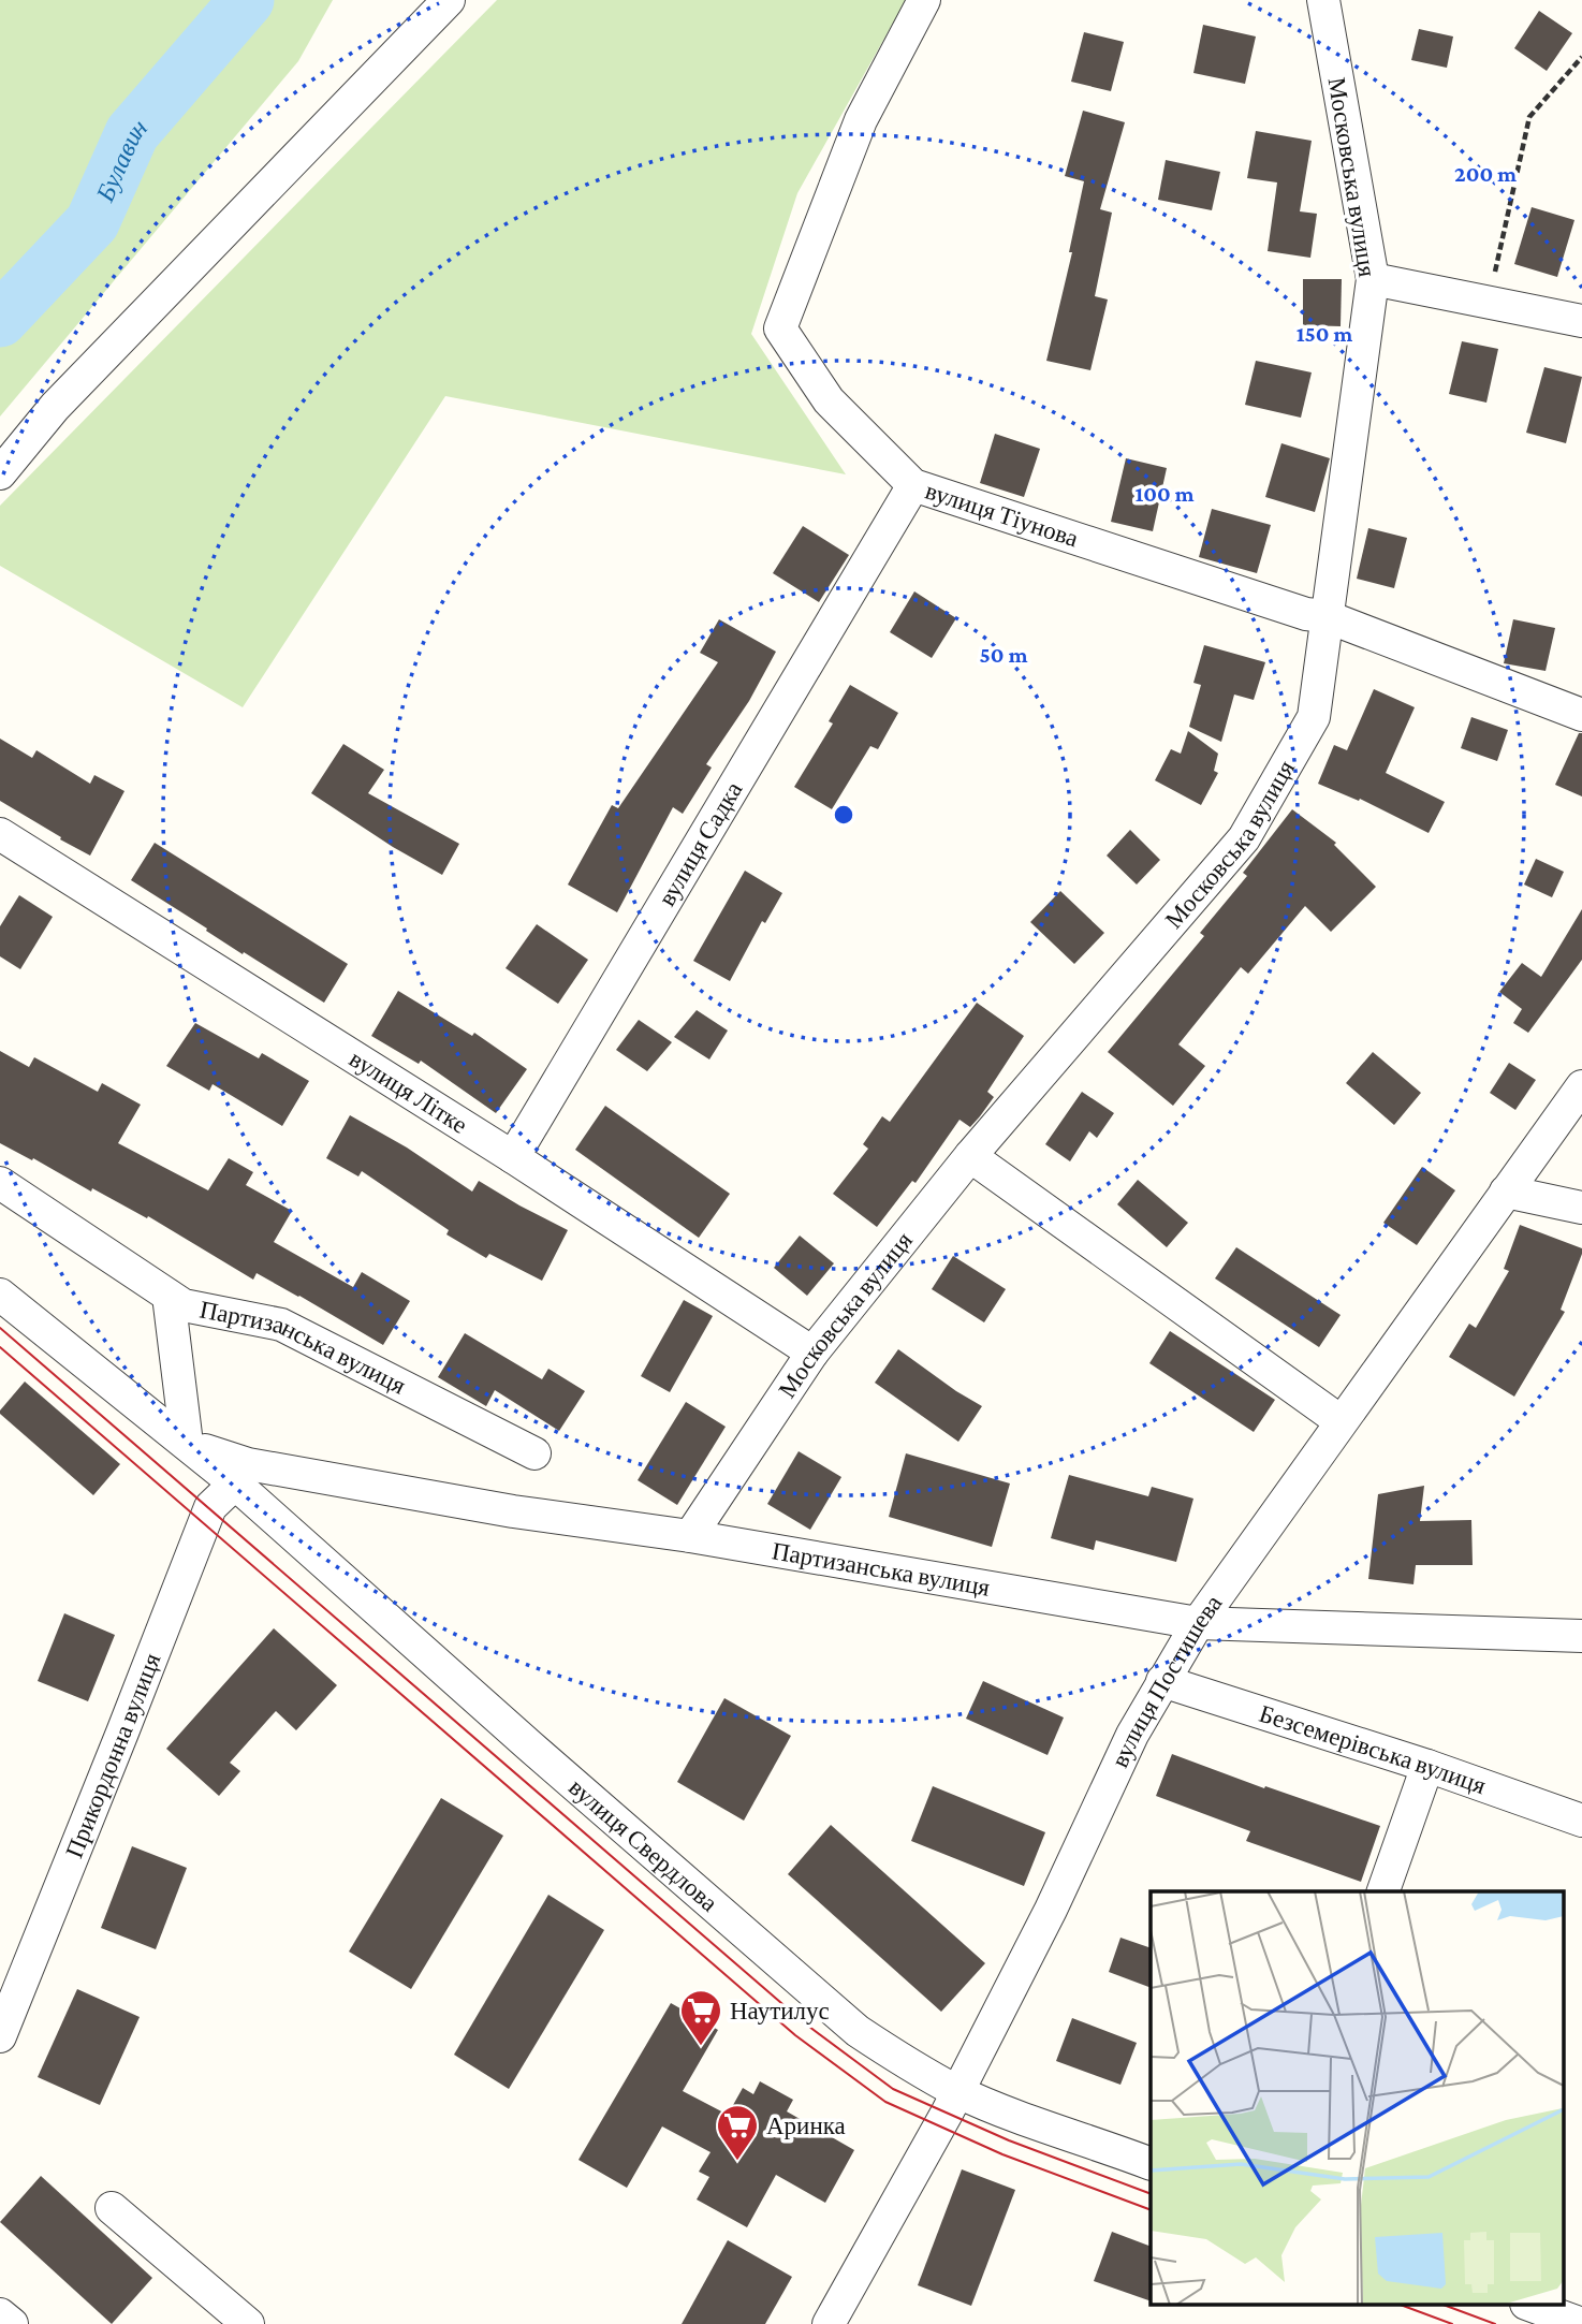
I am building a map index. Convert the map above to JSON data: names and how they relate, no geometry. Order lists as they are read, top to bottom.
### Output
{
  "streets": {
    "street": [
      "Московська вулиця",
      "вулиця Тіунова",
      "вулиця Садка",
      "вулиця Літке",
      "Партизанська вулиця",
      "вулиця Постишева",
      "Безсемерівська вулиця",
      "Прикордонна вулиця",
      "вулиця Свердлова"
    ]
  },
  "crossings": [
    ["Московська вулиця", "вулиця Тіунова"],
    ["Московська вулиця", "вулиця Літке"],
    ["Московська вулиця", "Партизанська вулиця"],
    ["вулиця Тіунова", "вулиця Садка"],
    ["вулиця Садка", "вулиця Літке"],
    ["Партизанська вулиця", "вулиця Постишева"],
    ["Партизанська вулиця", "вулиця Свердлова"],
    ["вулиця Постишева", "Безсемерівська вулиця"],
    ["вулиця Постишева", "вулиця Свердлова"],
    ["Прикордонна вулиця", "вулиця Свердлова"]
  ],
  "water": ["Булавин"],
  "places": {
    "supermarket": ["Наутилус", "Аринка"]
  },
  "rings": [
    "200 m",
    "150 m",
    "100 m",
    "50 m"
  ]
}
